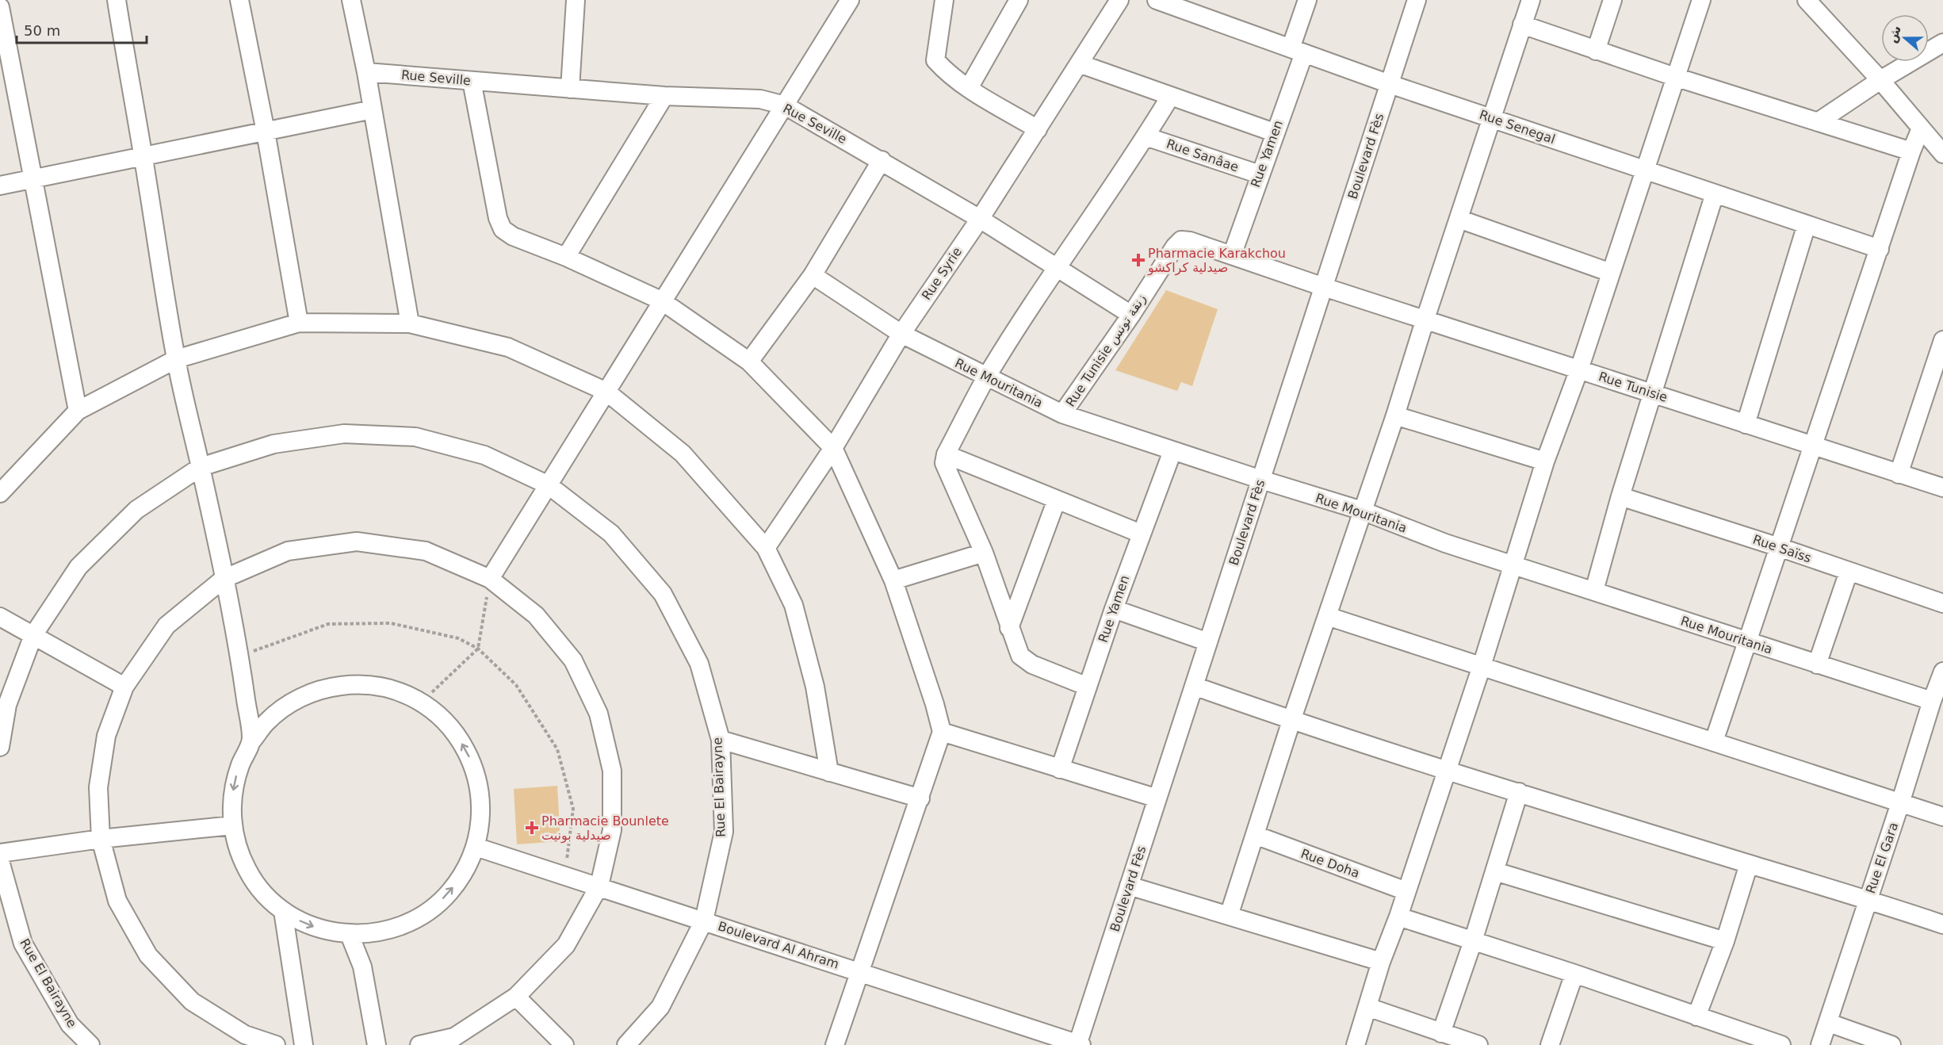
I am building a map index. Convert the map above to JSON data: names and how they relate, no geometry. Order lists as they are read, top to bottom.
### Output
{
  "streets": {
    "street": [
      "Rue Seville",
      "Rue Senegal",
      "Rue Yamen",
      "Rue Sanâae",
      "Boulevard Fès",
      "Rue Syrie",
      "Rue Tunisie زنقة تونس",
      "Rue Mouritania",
      "Rue Tunisie",
      "Rue Saïss",
      "Rue El Bairayne",
      "Rue El Gara",
      "Rue Doha",
      "Boulevard Al Ahram"
    ]
  },
  "crossings": [
    ["Rue Seville", "Rue Syrie"],
    ["Rue Seville", "Rue Tunisie زنقة تونس"],
    ["Rue Senegal", "Rue Yamen"],
    ["Rue Senegal", "Boulevard Fès"],
    ["Rue Yamen", "Rue Sanâae"],
    ["Rue Yamen", "Rue Mouritania"],
    ["Rue Yamen", "Rue Tunisie"],
    ["Boulevard Fès", "Rue Mouritania"],
    ["Boulevard Fès", "Rue Tunisie"],
    ["Boulevard Fès", "Boulevard Al Ahram"],
    ["Rue Syrie", "Rue Mouritania"],
    ["Rue Tunisie زنقة تونس", "Rue Mouritania"],
    ["Rue Tunisie زنقة تونس", "Rue Tunisie"],
    ["Rue Mouritania", "Rue El Gara"],
    ["Rue El Bairayne", "Boulevard Al Ahram"]
  ],
  "places": {
    "health": ["Pharmacie Karakchou صيدلية كراكشو", "Pharmacie Bounlete صيدلية بونيت"]
  },
  "scale_bar": "50 m",
  "north": "left"
}
